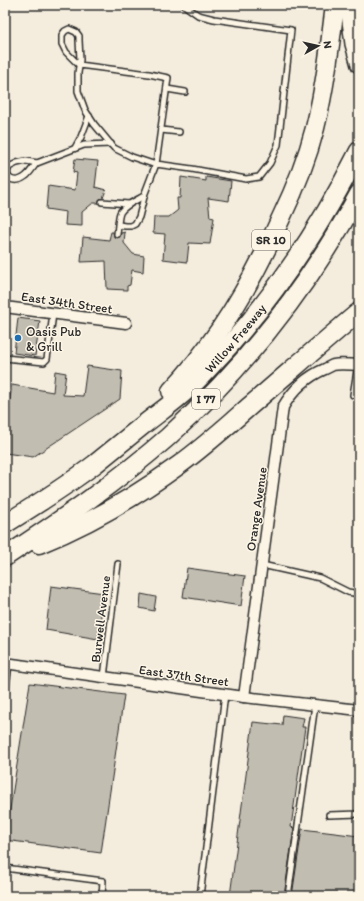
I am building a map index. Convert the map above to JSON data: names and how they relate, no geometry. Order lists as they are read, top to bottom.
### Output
{
  "streets": {
    "highway": ["SR 10", "Willow Freeway", "I 77"],
    "street": ["East 34th Street", "Orange Avenue", "East 37th Street"],
    "lane": ["Burwell Avenue"]
  },
  "crossings": [
    ["SR 10", "Willow Freeway"],
    ["Orange Avenue", "East 37th Street"],
    ["Burwell Avenue", "East 37th Street"]
  ],
  "places": ["Oasis Pub & Grill"],
  "north": "right"
}
